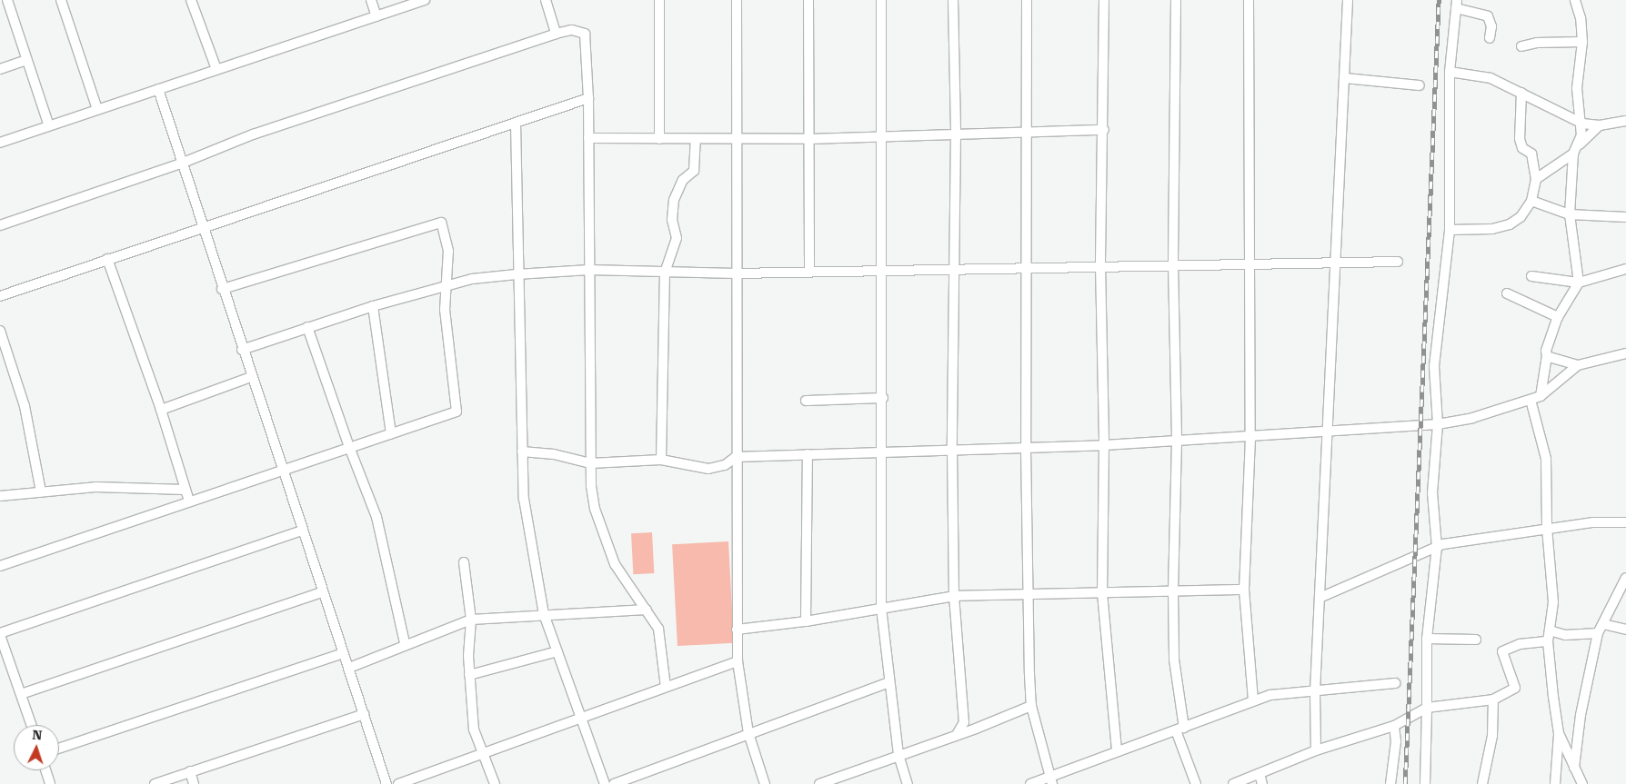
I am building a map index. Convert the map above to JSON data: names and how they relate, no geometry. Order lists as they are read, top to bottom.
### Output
{
  "north": "top"
}
